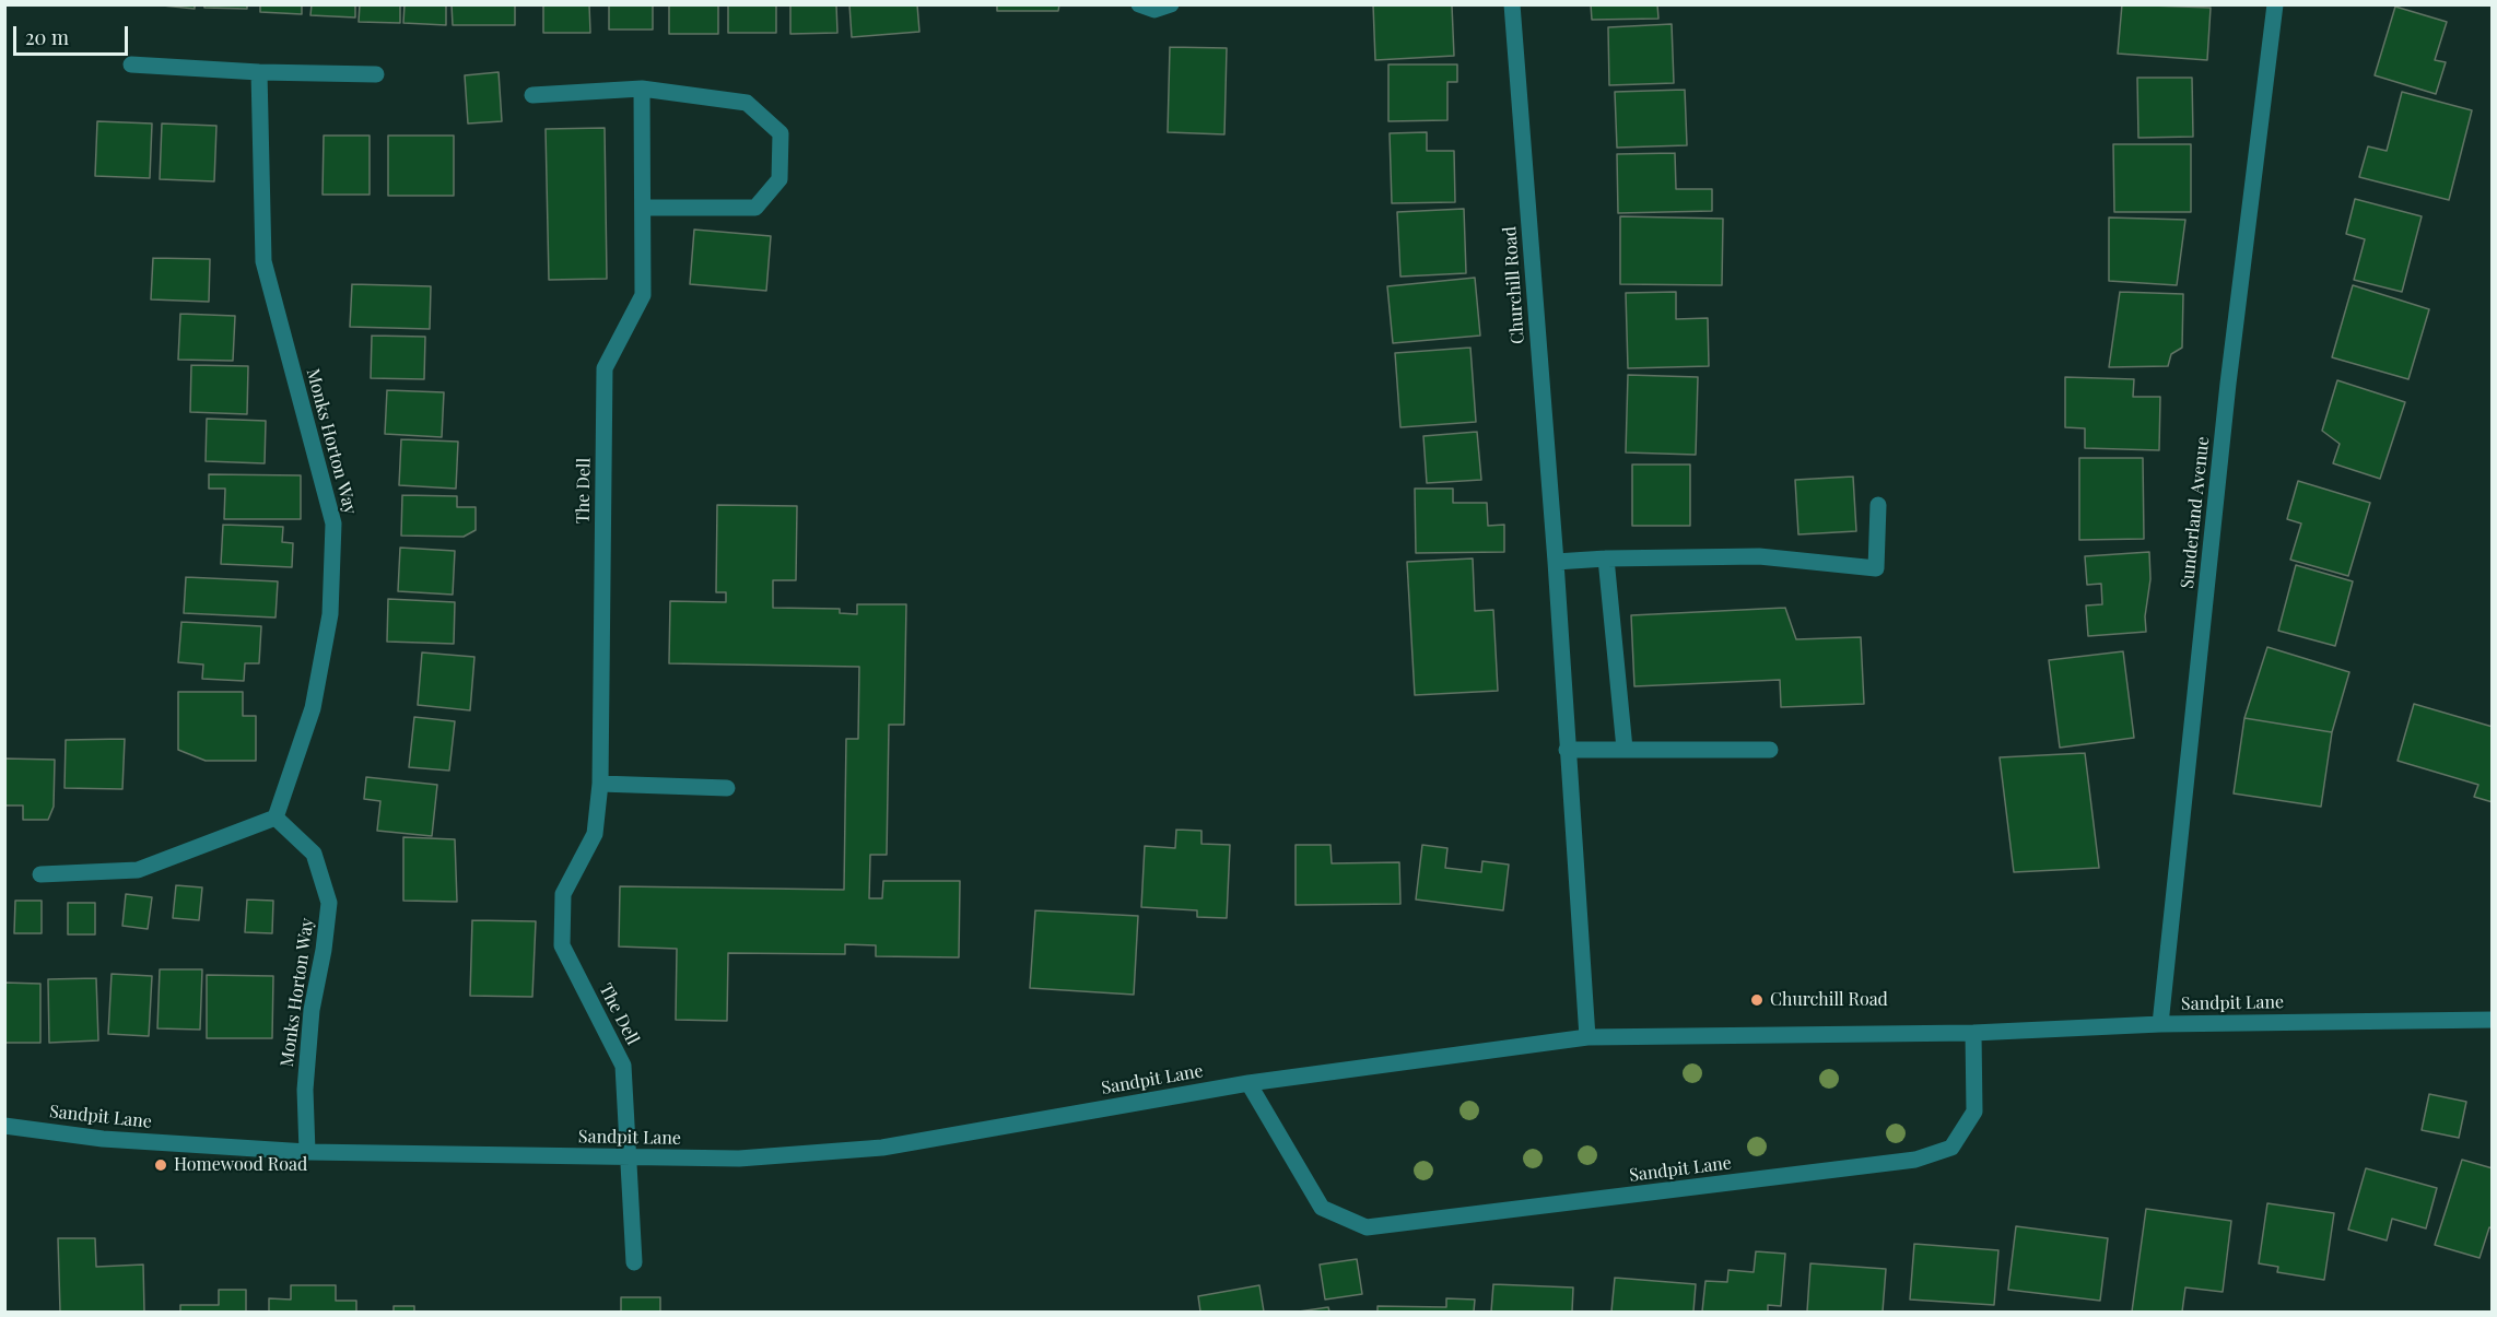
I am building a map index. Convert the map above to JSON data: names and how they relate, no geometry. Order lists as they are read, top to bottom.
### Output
{
  "streets": {
    "street": [
      "Churchill Road",
      "Monks Horton Way",
      "The Dell",
      "Sunderland Avenue",
      "Sandpit Lane"
    ]
  },
  "crossings": [
    ["Churchill Road", "Sandpit Lane"],
    ["Monks Horton Way", "Sandpit Lane"],
    ["The Dell", "Sandpit Lane"],
    ["Sunderland Avenue", "Sandpit Lane"]
  ],
  "places": ["Churchill Road", "Homewood Road"],
  "scale_bar": "20 m"
}
